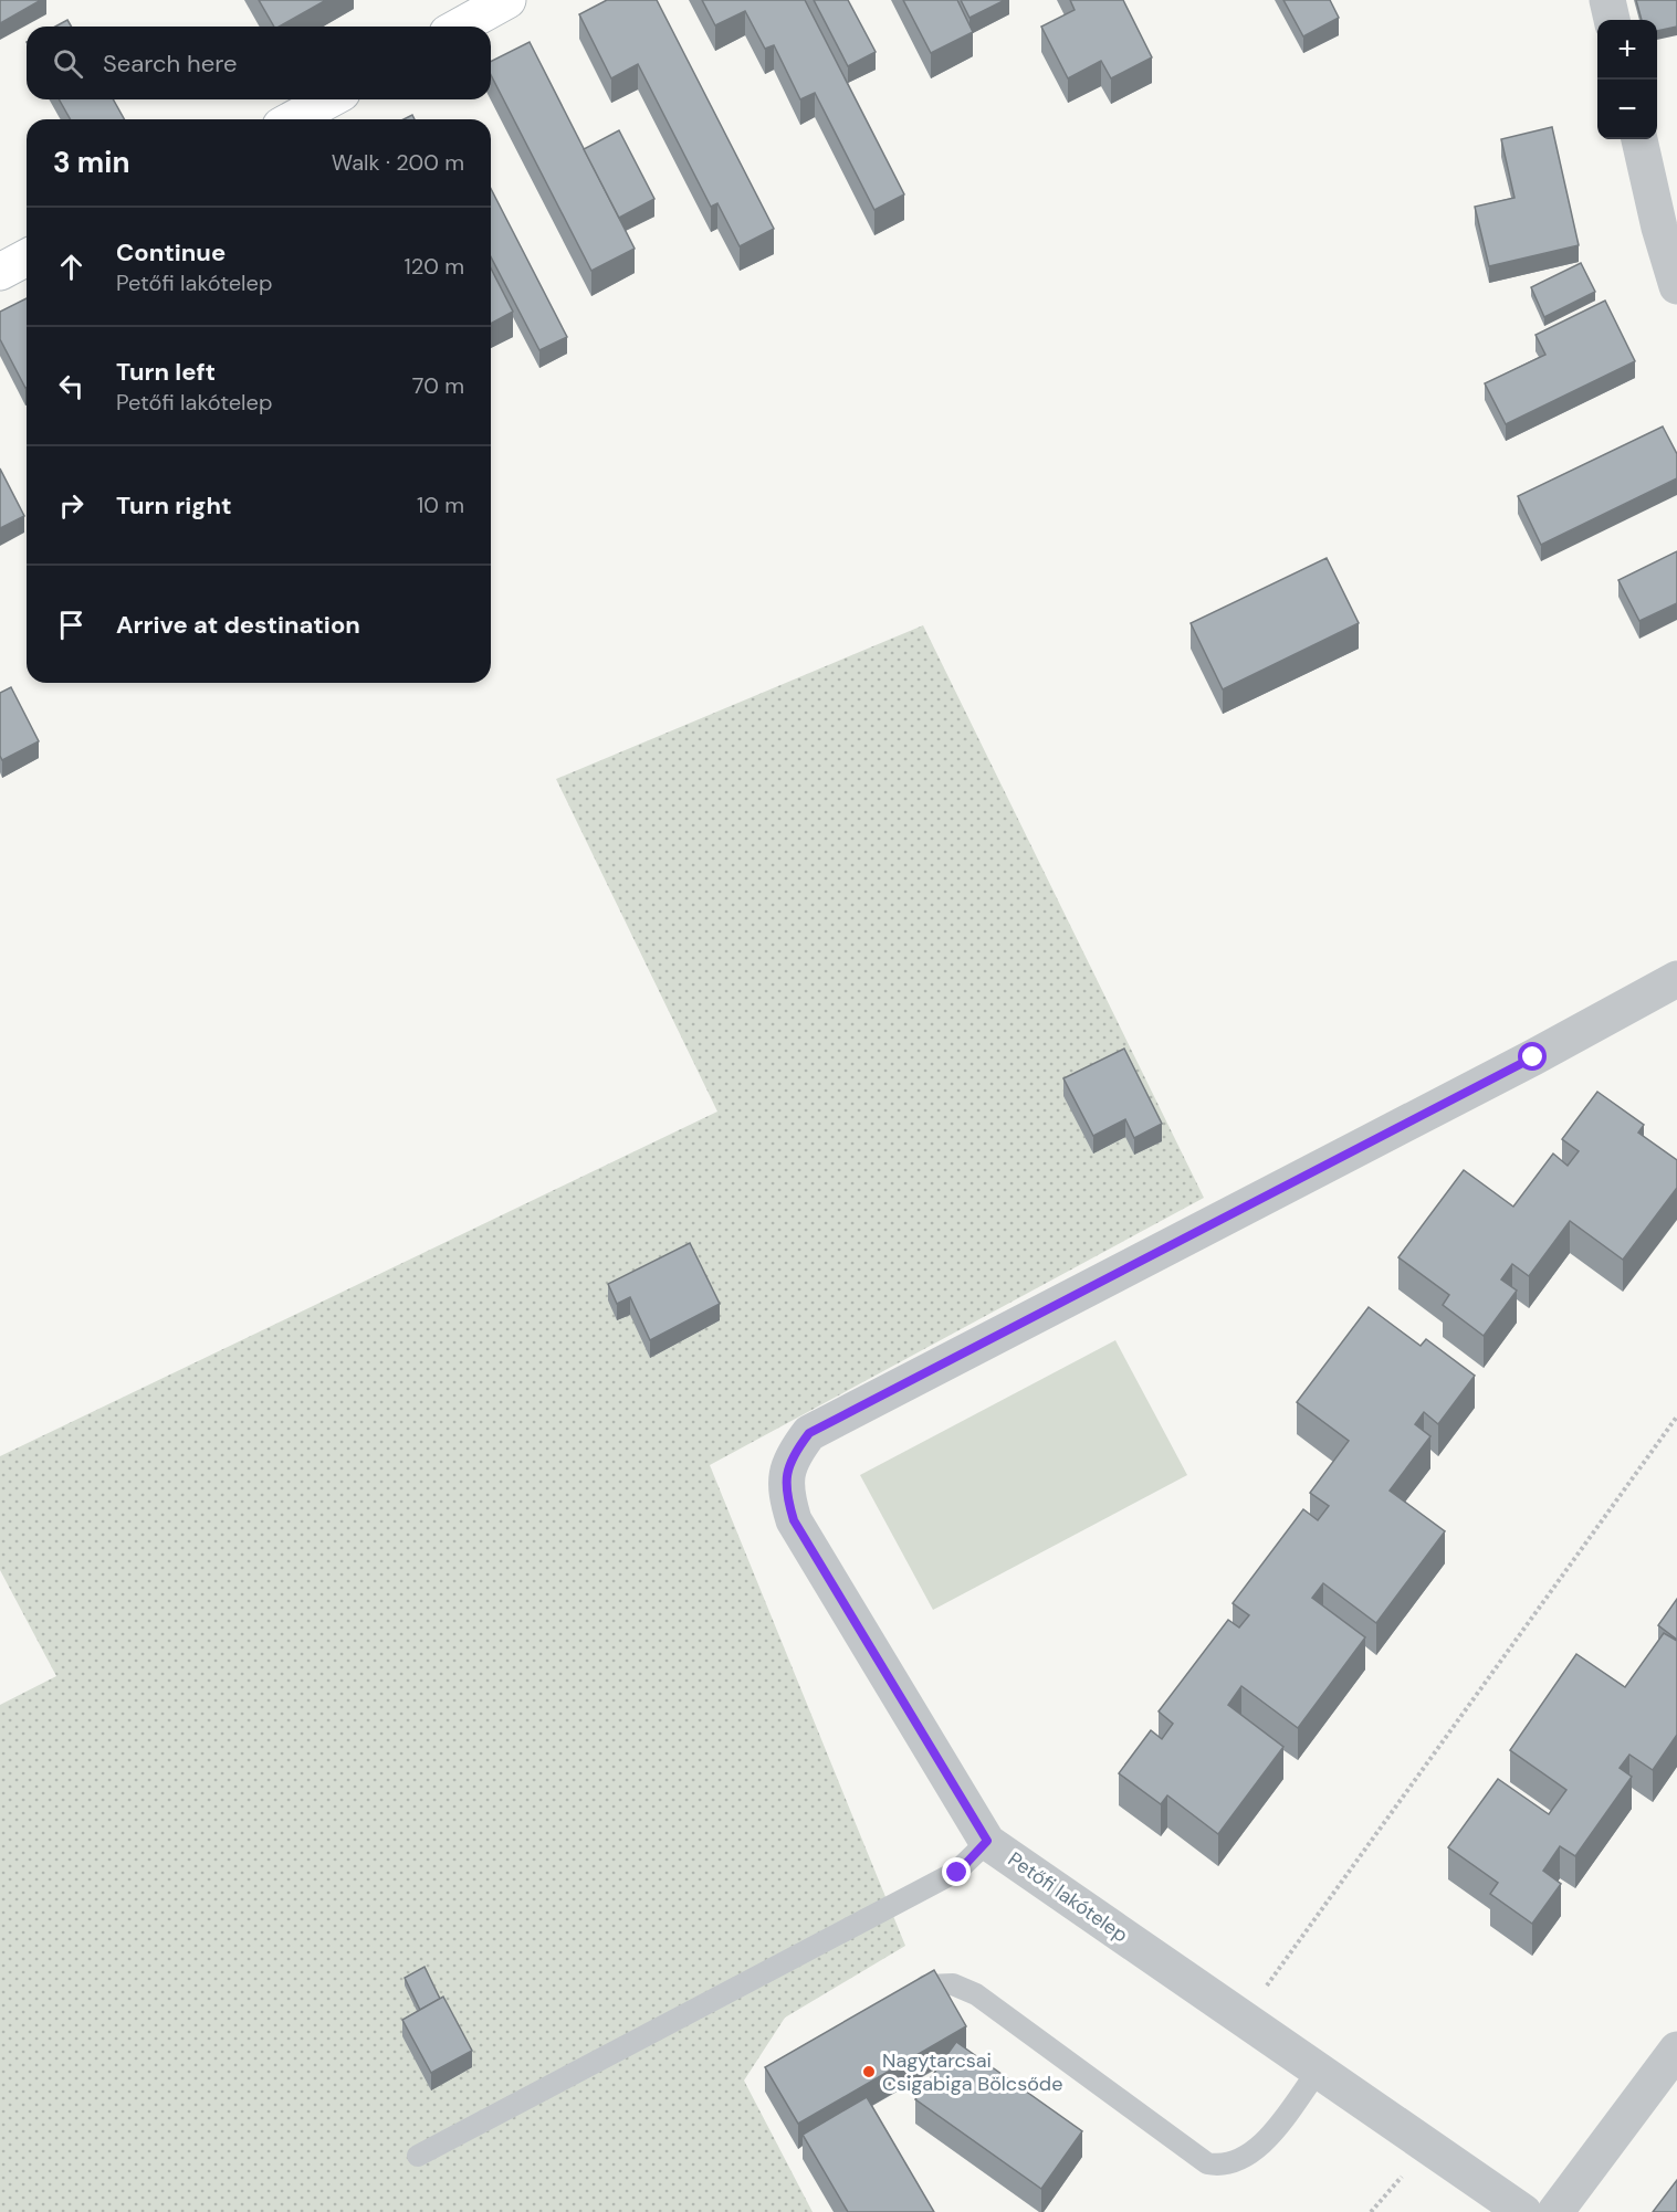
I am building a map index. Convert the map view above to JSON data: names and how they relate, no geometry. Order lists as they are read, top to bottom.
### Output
{
  "streets": {
    "street": ["Petőfi lakótelep"]
  },
  "places": ["Nagytarcsai Csigabiga Bölcsőde"],
  "page": {
    "map_buttons": ["+", "−"],
    "search": "Search here",
    "heading": ["3 min", "Walk · 200 m"],
    "list": [
      ["Continue", "Petőfi lakótelep", "120 m"],
      ["Turn left", "Petőfi lakótelep", "70 m"],
      ["Turn right", "10 m"],
      "Arrive at destination"
    ]
  }
}
